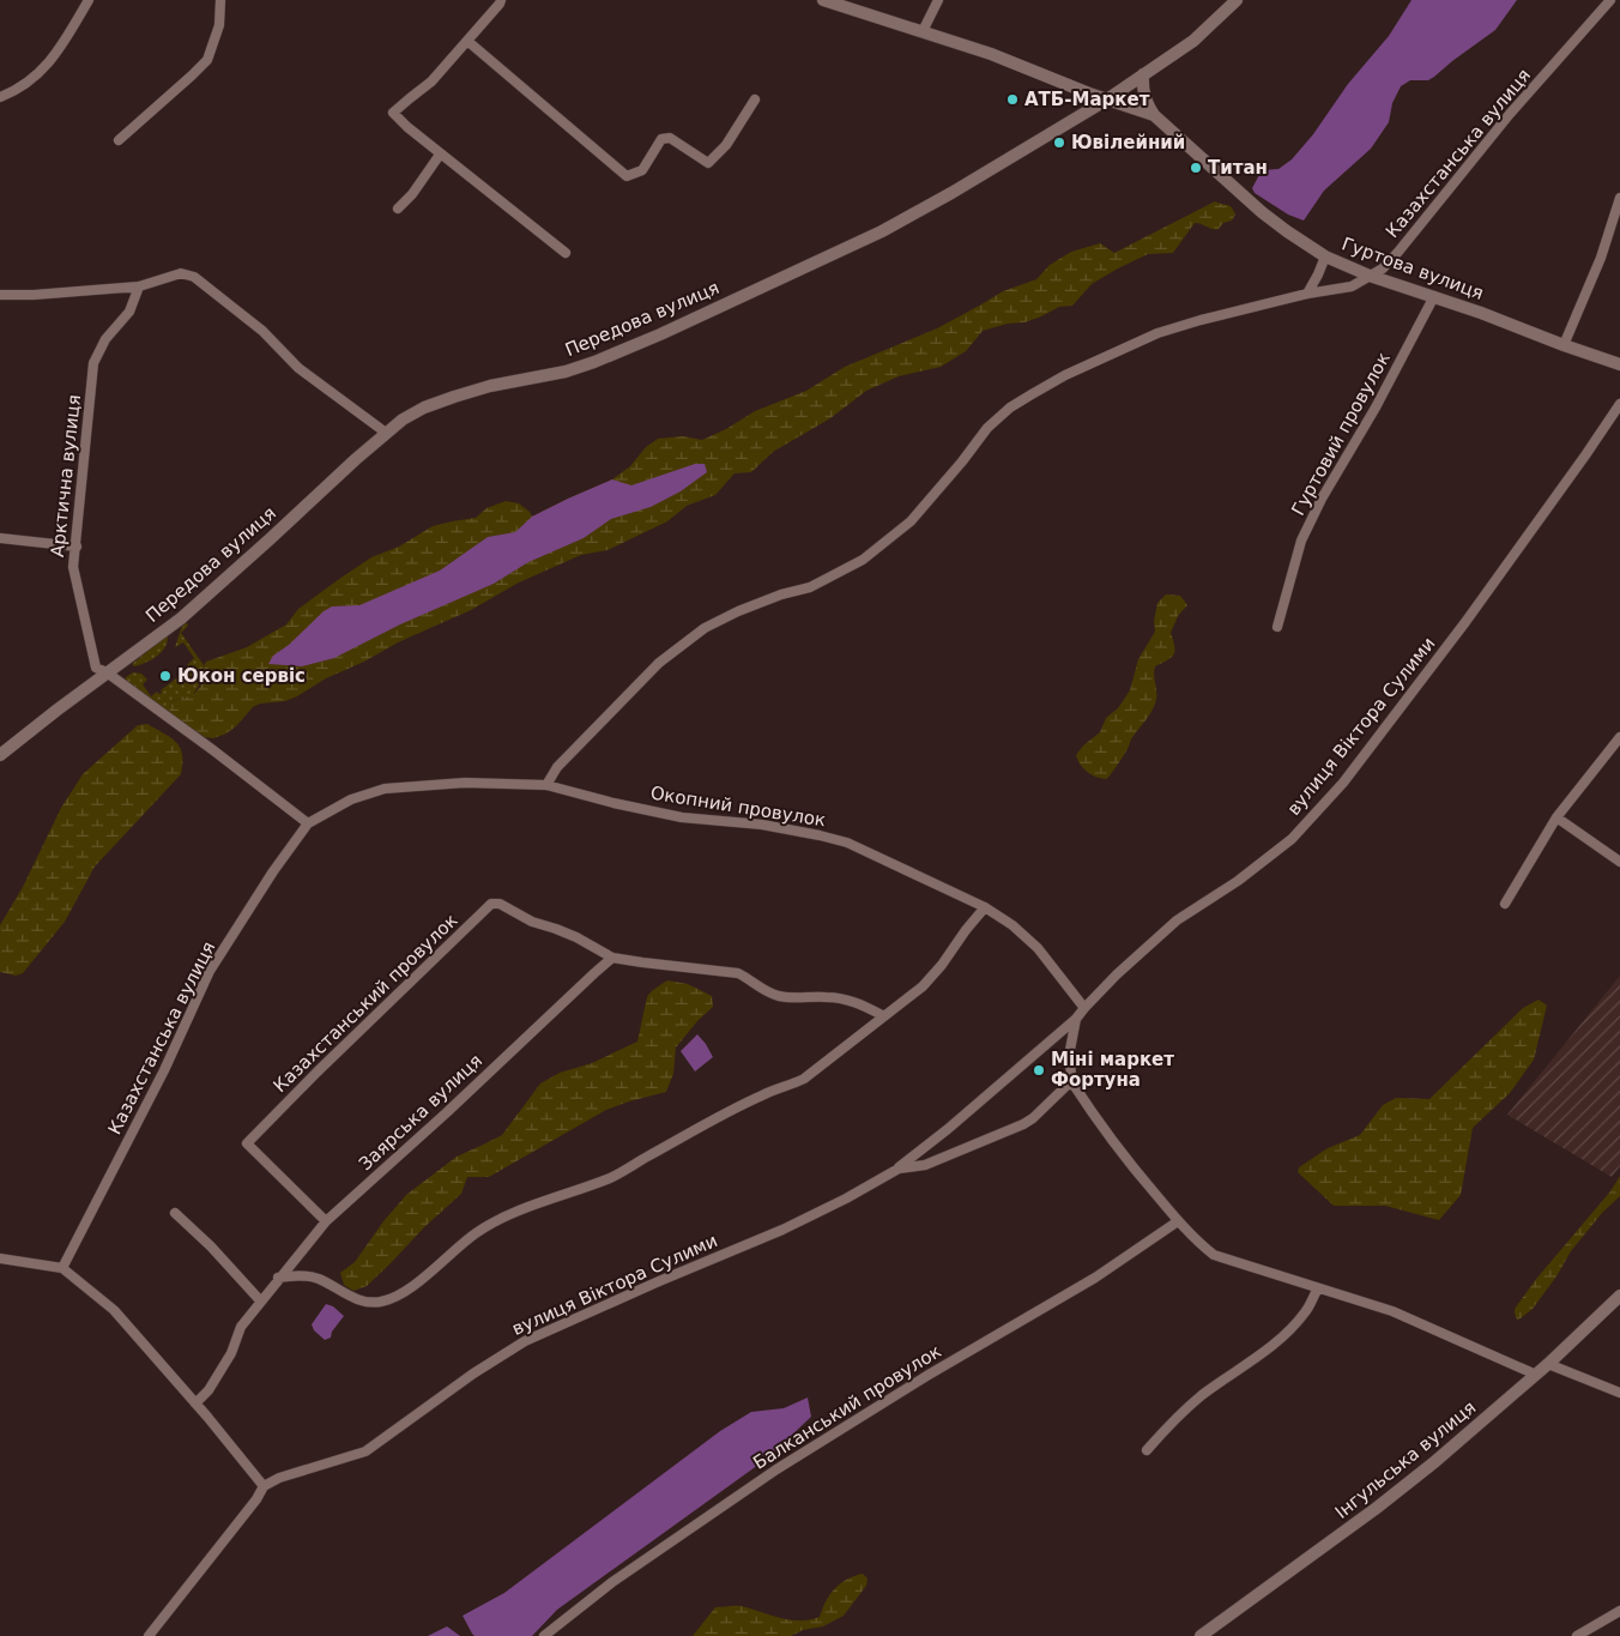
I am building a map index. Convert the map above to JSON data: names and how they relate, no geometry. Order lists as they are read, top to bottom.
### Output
{
  "streets": {
    "street": [
      "Казахстанська вулиця",
      "Гуртова вулиця",
      "Передова вулиця",
      "Гуртовий провулок",
      "Арктична вулиця",
      "вулиця Віктора Сулими",
      "Окопний провулок",
      "Казахстанський провулок",
      "Заярська вулиця",
      "Балканський провулок",
      "Інгульська вулиця"
    ]
  },
  "crossings": [
    ["Казахстанська вулиця", "Гуртова вулиця"],
    ["Казахстанська вулиця", "Окопний провулок"],
    ["Гуртова вулиця", "Передова вулиця"],
    ["Гуртова вулиця", "Гуртовий провулок"],
    ["Передова вулиця", "Арктична вулиця"],
    ["вулиця Віктора Сулими", "Окопний провулок"],
    ["Казахстанський провулок", "Заярська вулиця"]
  ],
  "places": [
    "АТБ-Маркет",
    "Ювілейний",
    "Титан",
    "Юкон сервіс",
    "Міні маркет Фортуна"
  ]
}
